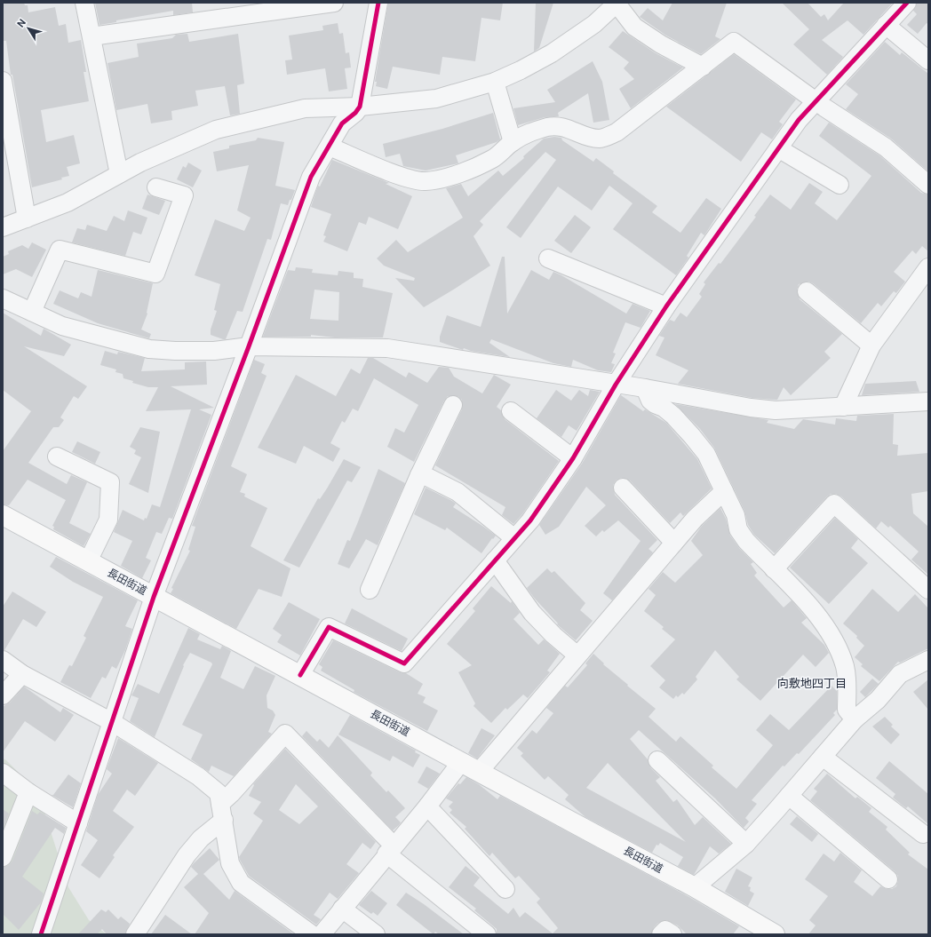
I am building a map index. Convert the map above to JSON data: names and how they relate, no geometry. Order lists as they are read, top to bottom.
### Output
{
  "streets": {
    "main road": ["長田街道"]
  },
  "districts": ["向敷地四丁目"],
  "north": "top left"
}
